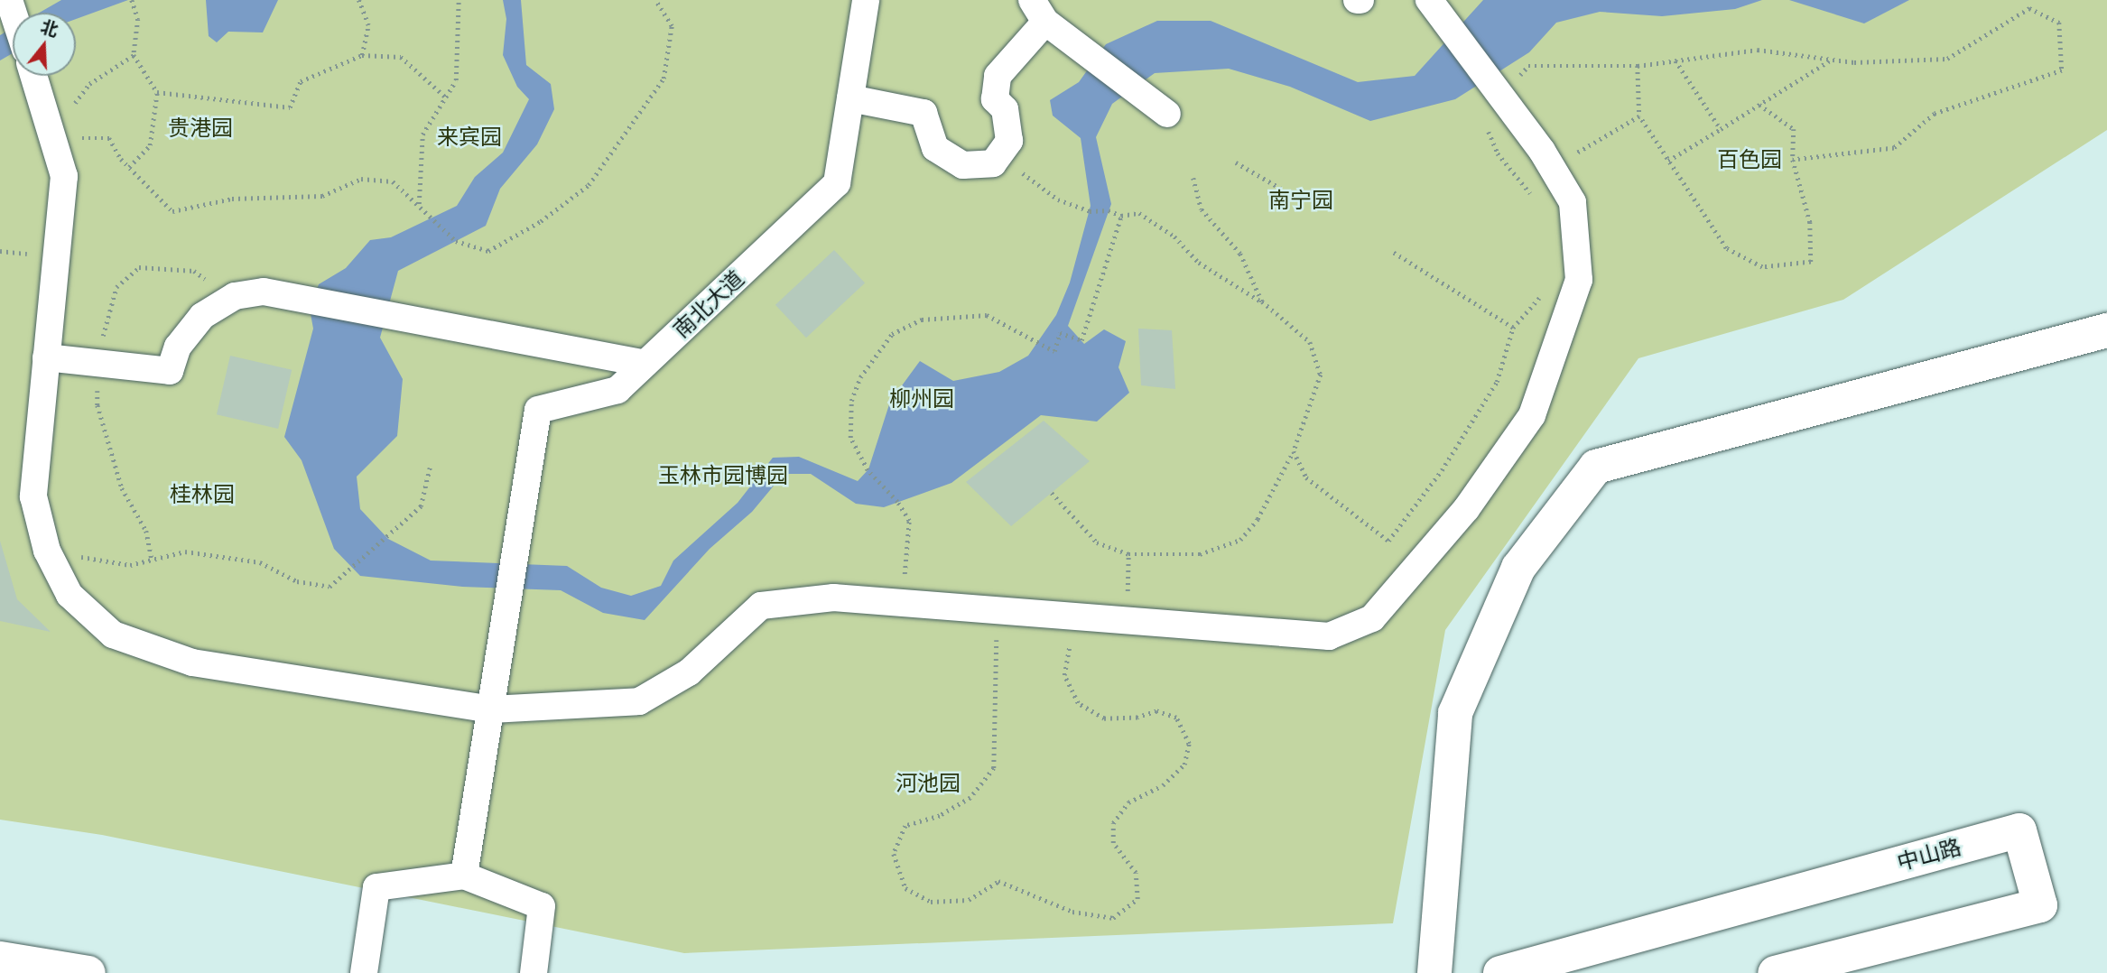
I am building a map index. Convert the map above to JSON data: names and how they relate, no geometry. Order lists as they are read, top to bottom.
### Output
{
  "streets": {
    "street": ["南北大道", "中山路"]
  },
  "parks": [
    "贵港园",
    "来宾园",
    "百色园",
    "南宁园",
    "柳州园",
    "玉林市园博园",
    "桂林园",
    "河池园"
  ],
  "north": "top"
}
